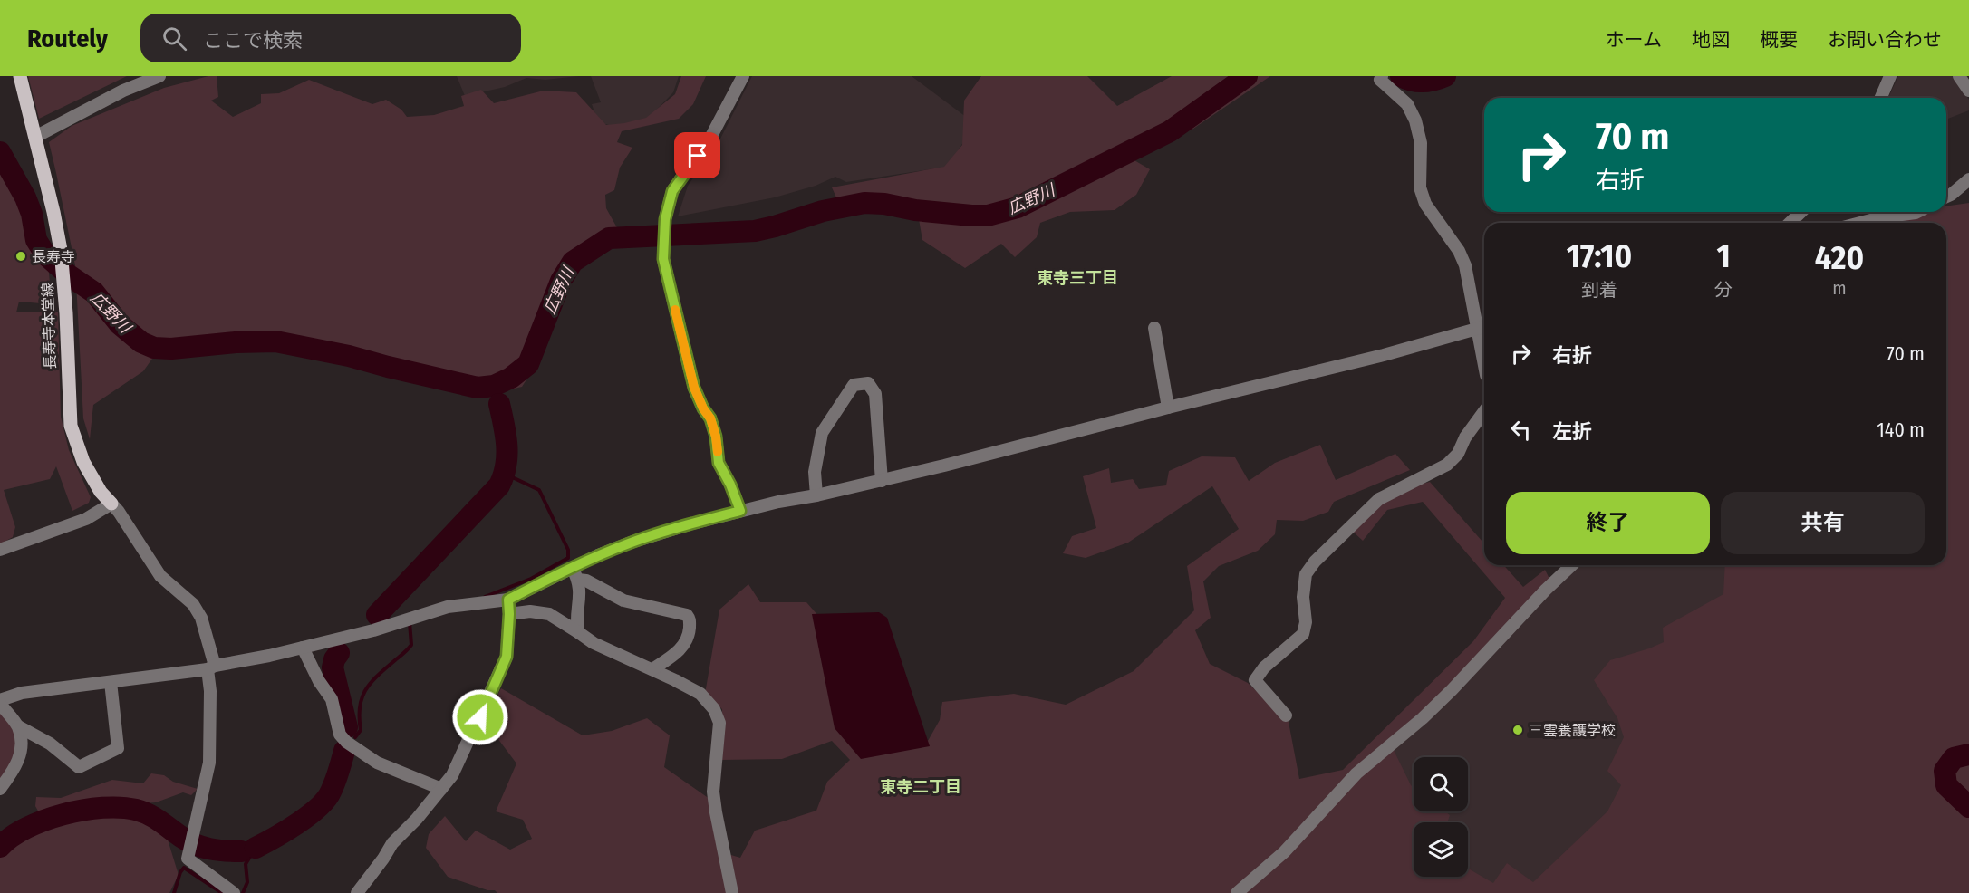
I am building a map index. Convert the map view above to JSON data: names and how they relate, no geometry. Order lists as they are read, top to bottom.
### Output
{
  "streets": {
    "main road": ["長寿寺本堂線"]
  },
  "districts": ["東寺三丁目", "東寺二丁目"],
  "water": ["広野川"],
  "places": ["長寿寺", "三雲養護学校"],
  "page": {
    "header": "Routely",
    "search": "ここで検索",
    "nav": [
      "ホーム",
      "地図",
      "概要",
      "お問い合わせ"
    ],
    "turn": ["70 m", "右折"],
    "eta": [
      "17:10",
      "到着",
      "1",
      "分",
      "420",
      "m"
    ],
    "list": [
      {
        "name": "右折",
        "value": "70 m"
      },
      {
        "name": "左折",
        "value": "140 m"
      }
    ],
    "buttons": ["終了", "共有"]
  }
}
